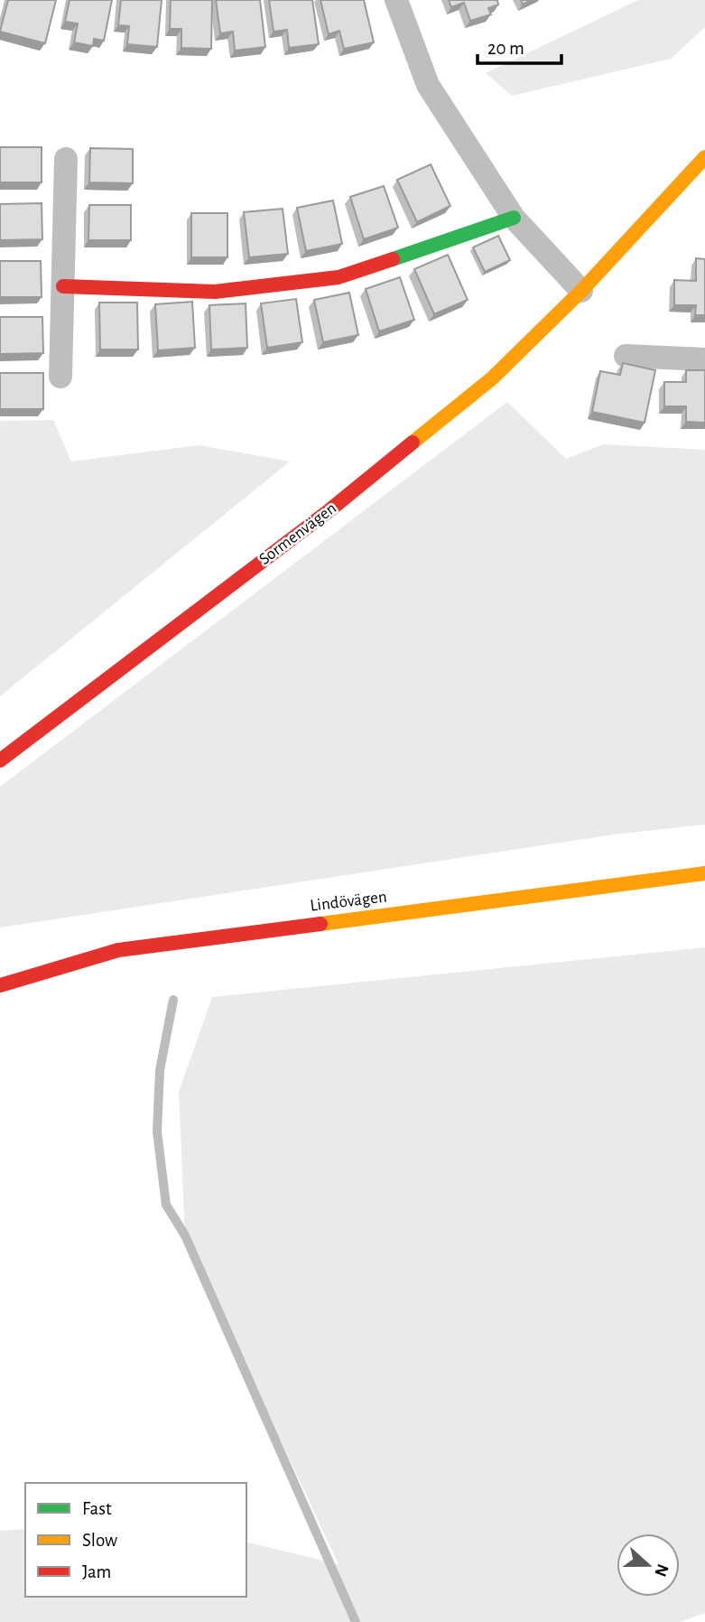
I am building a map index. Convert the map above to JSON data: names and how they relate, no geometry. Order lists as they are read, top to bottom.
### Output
{
  "streets": {
    "street": ["Sormenvägen", "Lindövägen"]
  },
  "legend": ["Fast", "Slow", "Jam"],
  "scale_bar": "20 m",
  "north": "right"
}
